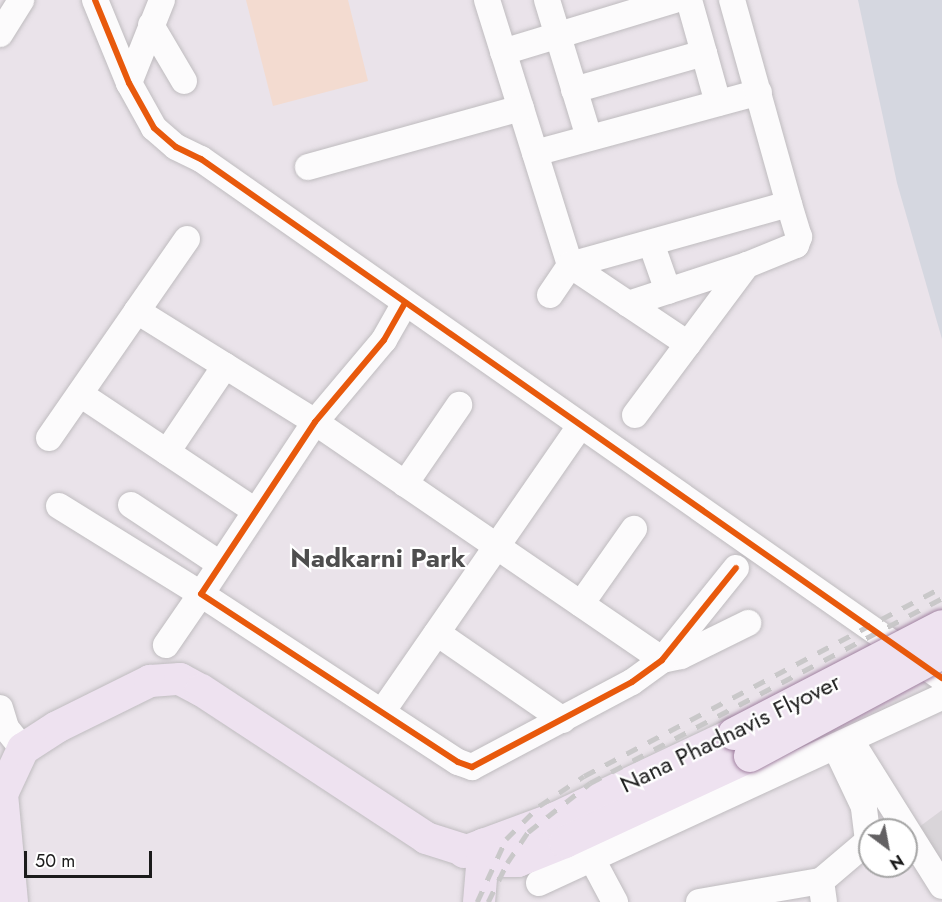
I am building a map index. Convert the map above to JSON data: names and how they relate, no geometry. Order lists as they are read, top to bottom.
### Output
{
  "streets": {
    "main road": ["Nana Phadnavis Flyover"]
  },
  "districts": ["Nadkarni Park"],
  "scale_bar": "50 m",
  "north": "bottom right"
}
